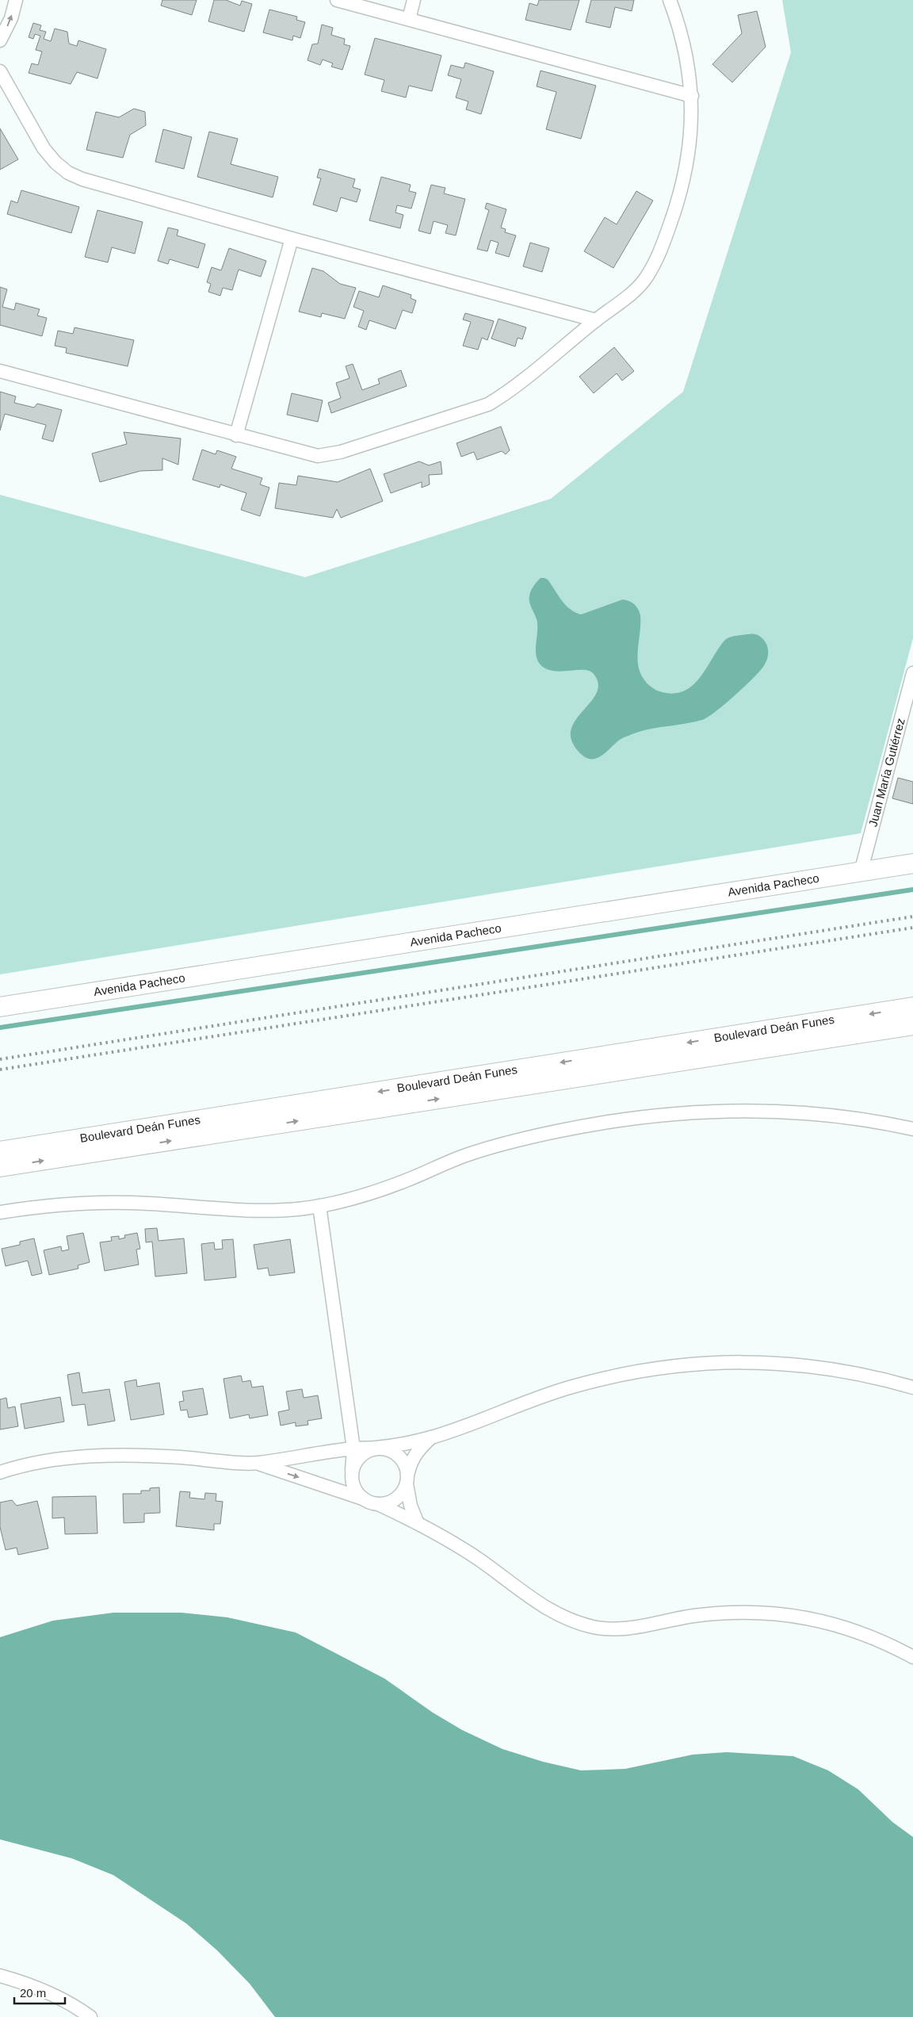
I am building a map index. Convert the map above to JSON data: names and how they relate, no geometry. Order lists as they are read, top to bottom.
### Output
{
  "streets": {
    "main road": ["Avenida Pacheco", "Boulevard Deán Funes"],
    "street": ["Juan María Gutiérrez"]
  },
  "crossings": [
    ["Juan María Gutiérrez", "Avenida Pacheco"]
  ],
  "scale_bar": "20 m"
}
